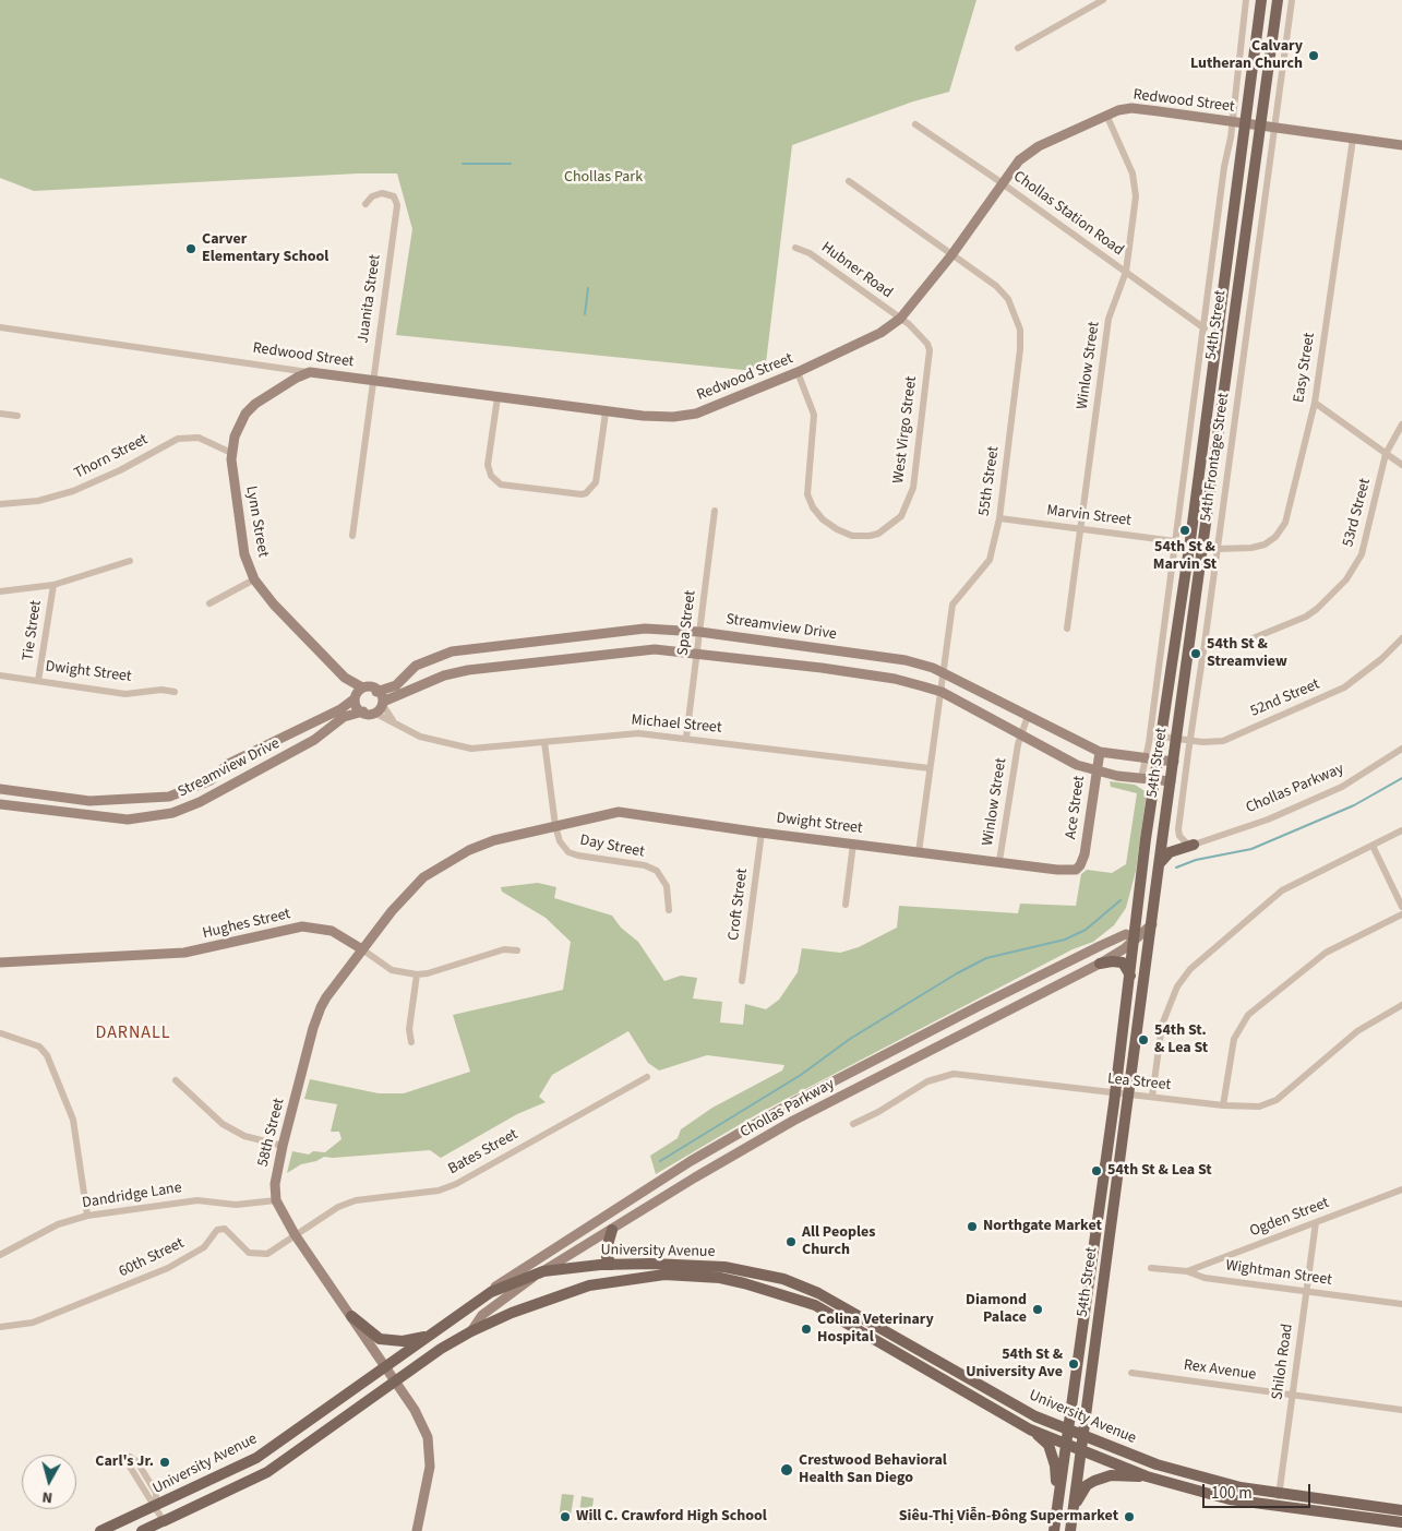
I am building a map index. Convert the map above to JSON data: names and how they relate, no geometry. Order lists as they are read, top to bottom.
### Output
{
  "streets": {
    "main road": [
      "Redwood Street",
      "54th Street",
      "Lynn Street",
      "Streamview Drive",
      "Dwight Street",
      "Chollas Parkway",
      "Ace Street",
      "Hughes Street",
      "58th Street",
      "University Avenue"
    ],
    "street": [
      "Chollas Station Road",
      "Hubner Road",
      "Juanita Street",
      "Winlow Street",
      "Easy Street",
      "West Virgo Street",
      "Thorn Street",
      "54th Frontage Street",
      "55th Street",
      "53rd Street",
      "Marvin Street",
      "Spa Street",
      "Tie Street",
      "52nd Street",
      "Michael Street",
      "Day Street",
      "Croft Street",
      "Lea Street",
      "Bates Street",
      "Dandridge Lane",
      "Ogden Street",
      "60th Street",
      "Wightman Street",
      "Shiloh Road",
      "Rex Avenue"
    ]
  },
  "crossings": [
    ["Redwood Street", "Chollas Station Road"],
    ["Redwood Street", "Hubner Road"],
    ["Redwood Street", "Juanita Street"],
    ["Redwood Street", "54th Street"],
    ["Redwood Street", "Winlow Street"],
    ["Redwood Street", "Easy Street"],
    ["Redwood Street", "West Virgo Street"],
    ["Redwood Street", "54th Frontage Street"],
    ["Redwood Street", "55th Street"],
    ["Redwood Street", "Lynn Street"],
    ["Chollas Station Road", "Winlow Street"],
    ["Chollas Station Road", "54th Frontage Street"],
    ["Hubner Road", "West Virgo Street"],
    ["54th Street", "Streamview Drive"],
    ["54th Street", "52nd Street"],
    ["54th Street", "Chollas Parkway"],
    ["54th Street", "Lea Street"],
    ["54th Street", "University Avenue"],
    ["Winlow Street", "Marvin Street"],
    ["Winlow Street", "Streamview Drive"],
    ["Winlow Street", "Dwight Street"],
    ["Easy Street", "54th Frontage Street"],
    ["Thorn Street", "Lynn Street"],
    ["54th Frontage Street", "53rd Street"],
    ["54th Frontage Street", "Marvin Street"],
    ["54th Frontage Street", "Streamview Drive"],
    ["54th Frontage Street", "52nd Street"],
    ["54th Frontage Street", "Chollas Parkway"],
    ["55th Street", "Marvin Street"],
    ["55th Street", "Streamview Drive"],
    ["55th Street", "Dwight Street"],
    ["55th Street", "Michael Street"],
    ["Lynn Street", "Streamview Drive"],
    ["Lynn Street", "Michael Street"],
    ["Spa Street", "Streamview Drive"],
    ["Spa Street", "Michael Street"],
    ["Streamview Drive", "Michael Street"],
    ["Streamview Drive", "Ace Street"],
    ["Tie Street", "Dwight Street"],
    ["Dwight Street", "Ace Street"],
    ["Dwight Street", "Day Street"],
    ["Dwight Street", "Croft Street"],
    ["Dwight Street", "58th Street"],
    ["Michael Street", "Day Street"],
    ["Chollas Parkway", "University Avenue"],
    ["Day Street", "58th Street"],
    ["Hughes Street", "58th Street"],
    ["58th Street", "Dandridge Lane"],
    ["Bates Street", "60th Street"],
    ["Ogden Street", "Wightman Street"],
    ["Ogden Street", "Shiloh Road"],
    ["University Avenue", "Shiloh Road"],
    ["Wightman Street", "Shiloh Road"],
    ["Shiloh Road", "Rex Avenue"]
  ],
  "districts": ["DARNALL"],
  "parks": ["Chollas Park"],
  "places": [
    "Calvary Lutheran Church",
    "Carver Elementary School",
    "54th St & Marvin St",
    "54th St & Streamview",
    "54th St. & Lea St",
    "54th St & Lea St",
    "Northgate Market",
    "All Peoples Church",
    "Diamond Palace",
    "Colina Veterinary Hospital",
    "54th St & University Ave",
    "Carl's Jr.",
    "Crestwood Behavioral Health San Diego",
    "Will C. Crawford High School",
    "Siêu-Thị Viễn-Đông Supermarket"
  ],
  "scale_bar": "100 m",
  "north": "bottom"
}
